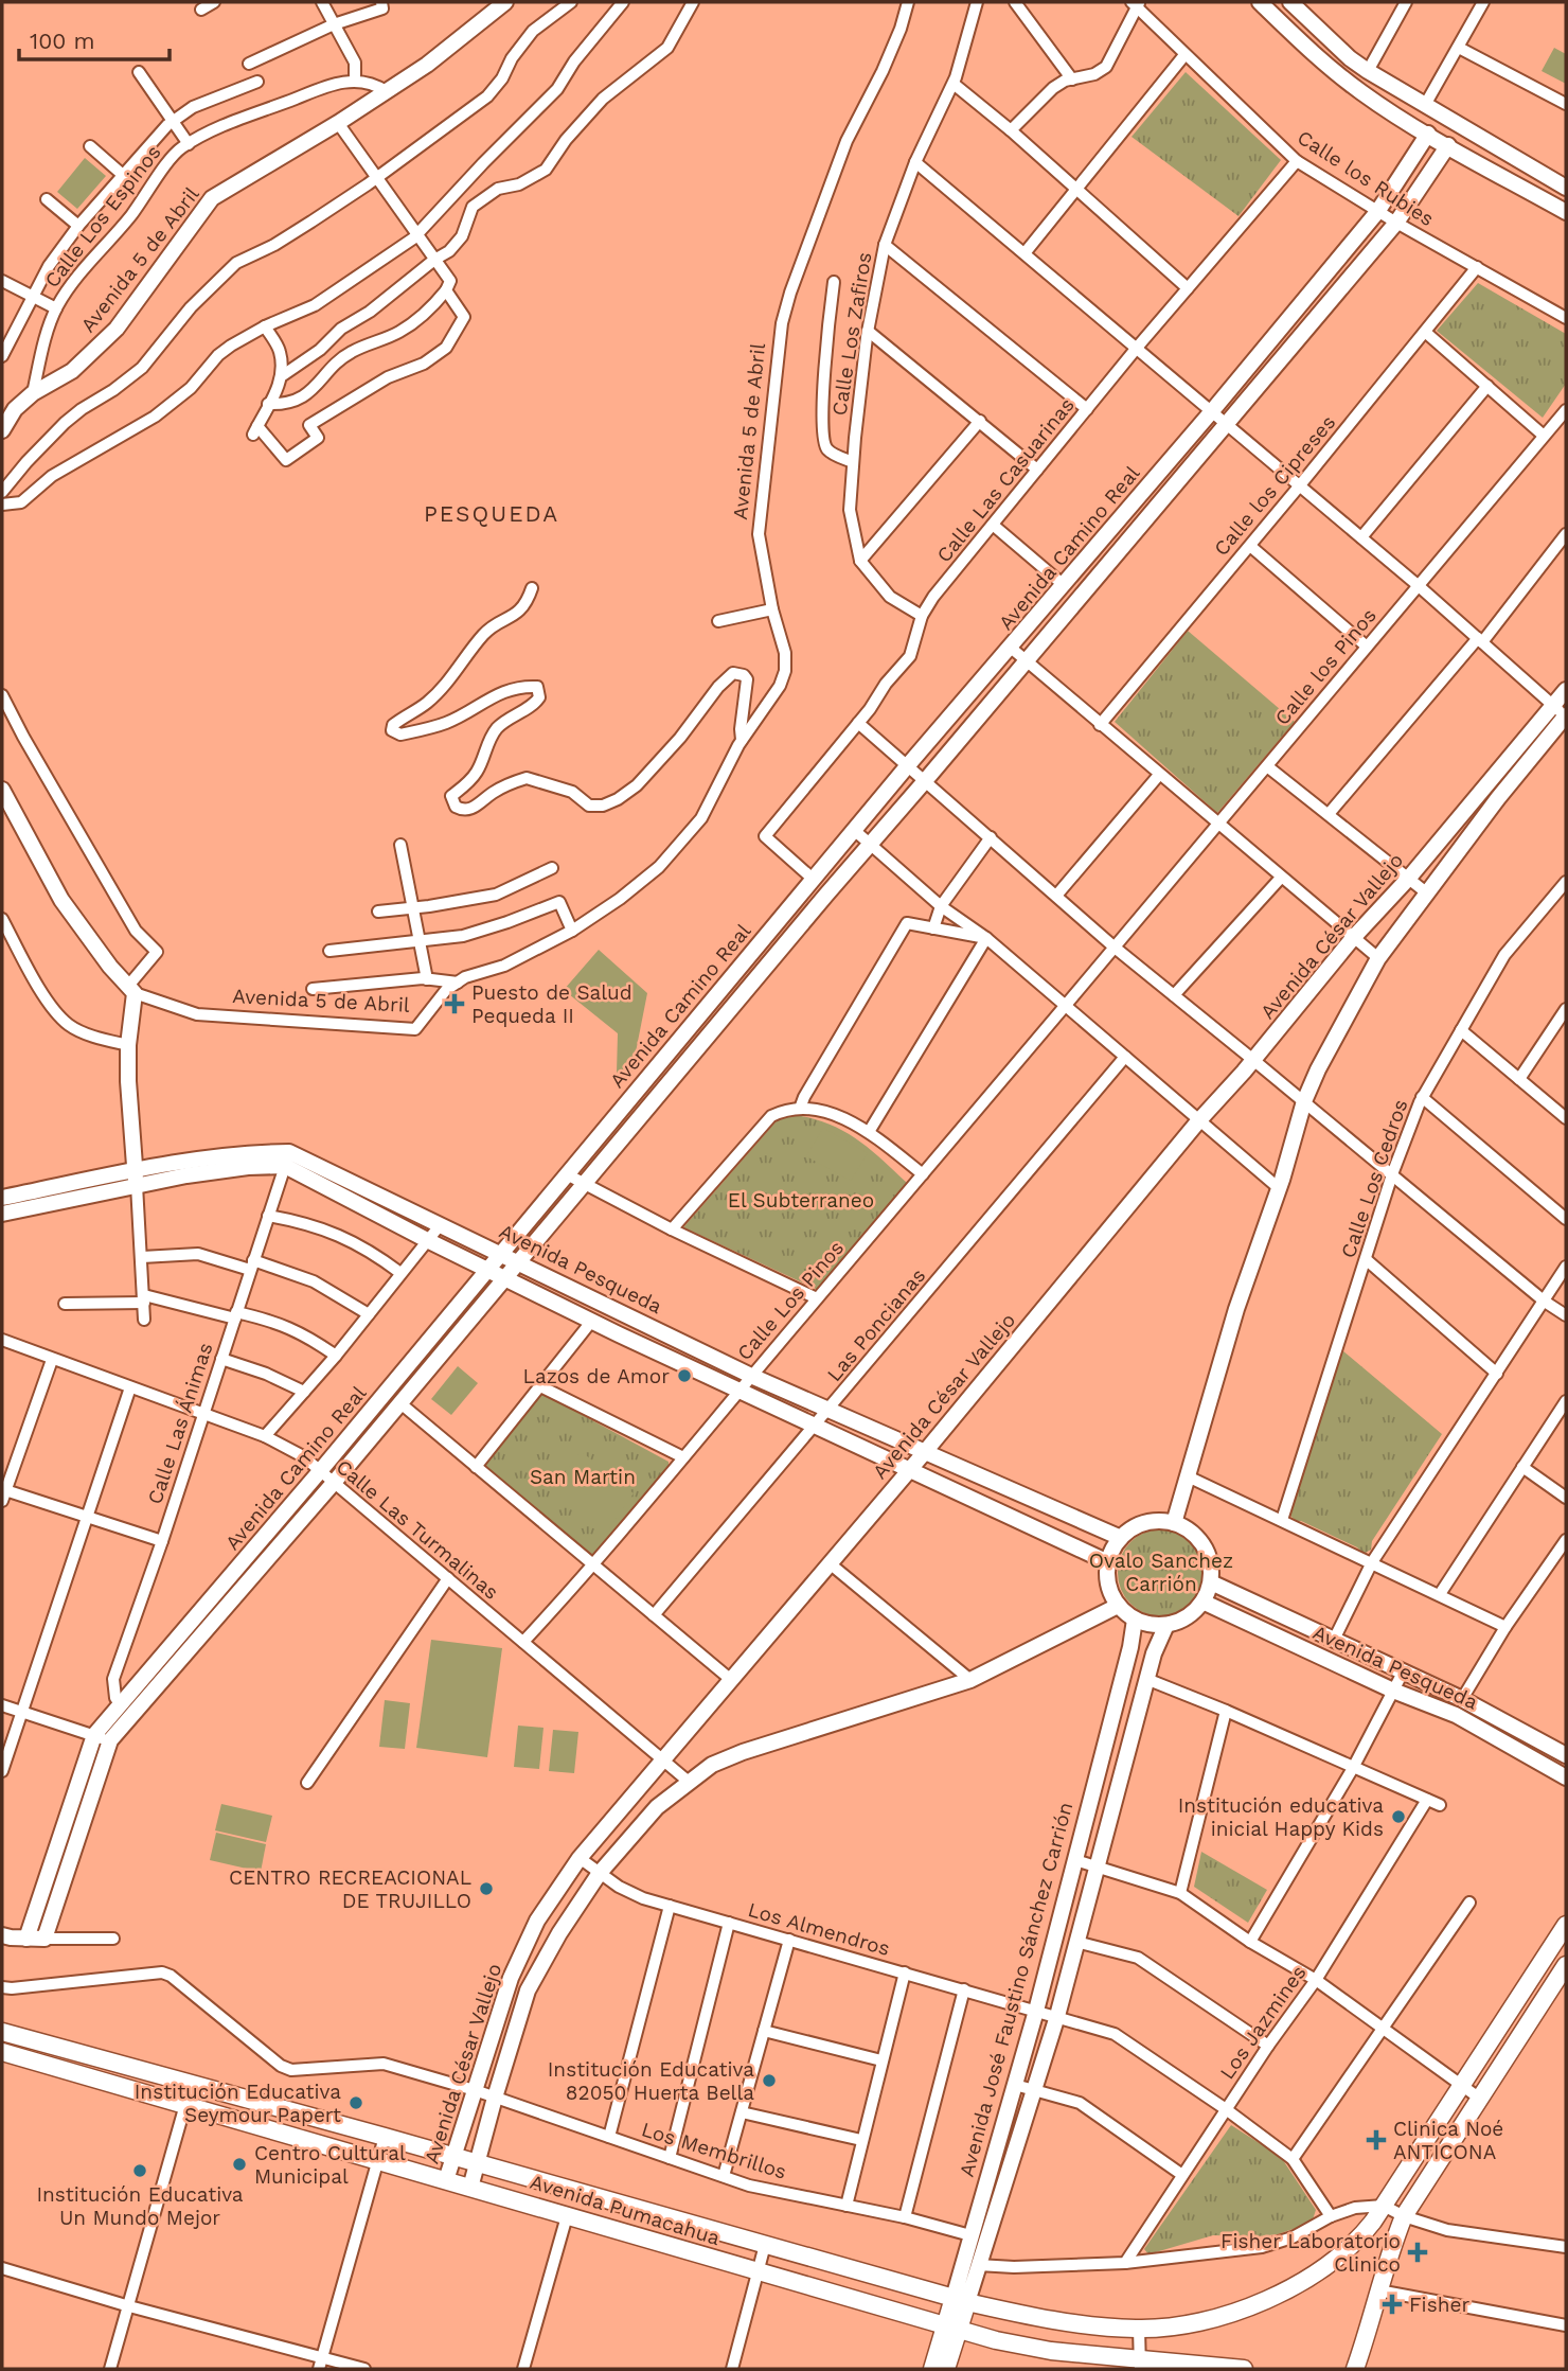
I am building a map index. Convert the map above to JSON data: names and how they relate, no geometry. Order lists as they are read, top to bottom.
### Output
{
  "streets": {
    "main road": [
      "Avenida 5 de Abril",
      "Avenida Camino Real",
      "Avenida César Vallejo",
      "Avenida Pesqueda",
      "Avenida José Faustino Sánchez Carrión",
      "Avenida Pumacahua"
    ],
    "street": [
      "Calle los Rubies",
      "Calle Los Espinos",
      "Calle Los Zafiros",
      "Calle Las Casuarinas",
      "Calle los Cipreses",
      "Calle los Pinos",
      "Calle Los Cedros",
      "Calle Los Pinos",
      "Las Poncianas",
      "Calle Las Ánimas",
      "Calle Las Turmalinas",
      "Los Almendros",
      "Los Jazmines",
      "Los Membrillos"
    ]
  },
  "crossings": [
    ["Calle los Rubies", "Calle Las Casuarinas"],
    ["Calle los Rubies", "Calle los Cipreses"],
    ["Calle los Rubies", "Avenida Camino Real"],
    ["Calle Los Espinos", "Avenida 5 de Abril"],
    ["Calle Los Zafiros", "Calle Las Casuarinas"],
    ["Calle Las Casuarinas", "Avenida Camino Real"],
    ["Avenida Camino Real", "Avenida Pesqueda"],
    ["Avenida Camino Real", "Calle Las Ánimas"],
    ["Avenida Camino Real", "Calle Las Turmalinas"],
    ["Calle los Pinos", "Calle Los Pinos"],
    ["Avenida César Vallejo", "Avenida Pesqueda"],
    ["Avenida César Vallejo", "Calle Las Turmalinas"],
    ["Avenida César Vallejo", "Los Almendros"],
    ["Avenida César Vallejo", "Avenida José Faustino Sánchez Carrión"],
    ["Avenida César Vallejo", "Los Membrillos"],
    ["Avenida César Vallejo", "Avenida Pumacahua"],
    ["Avenida Pesqueda", "Calle Los Pinos"],
    ["Avenida Pesqueda", "Las Poncianas"],
    ["Avenida Pesqueda", "Calle Las Ánimas"],
    ["Avenida Pesqueda", "Avenida José Faustino Sánchez Carrión"],
    ["Calle Los Pinos", "Calle Las Turmalinas"],
    ["Calle Las Ánimas", "Calle Las Turmalinas"],
    ["Los Almendros", "Avenida José Faustino Sánchez Carrión"],
    ["Los Almendros", "Los Jazmines"],
    ["Avenida José Faustino Sánchez Carrión", "Los Membrillos"],
    ["Avenida José Faustino Sánchez Carrión", "Avenida Pumacahua"]
  ],
  "districts": ["PESQUEDA"],
  "parks": ["El Subterraneo", "San Martin", "Ovalo Sanchez Carrión"],
  "places": {
    "health": [
      "Puesto de Salud Pequeda II",
      "Clinica Noé ANTICONA",
      "Fisher Laboratorio Clinico",
      "Fisher"
    ],
    "other": [
      "Lazos de Amor",
      "Institución educativa inicial Happy Kids",
      "CENTRO RECREACIONAL DE TRUJILLO",
      "Institución Educativa 82050 Huerta Bella",
      "Institución Educativa Seymour Papert",
      "Centro Cultural Municipal",
      "Institución Educativa Un Mundo Mejor"
    ]
  },
  "scale_bar": "100 m"
}
